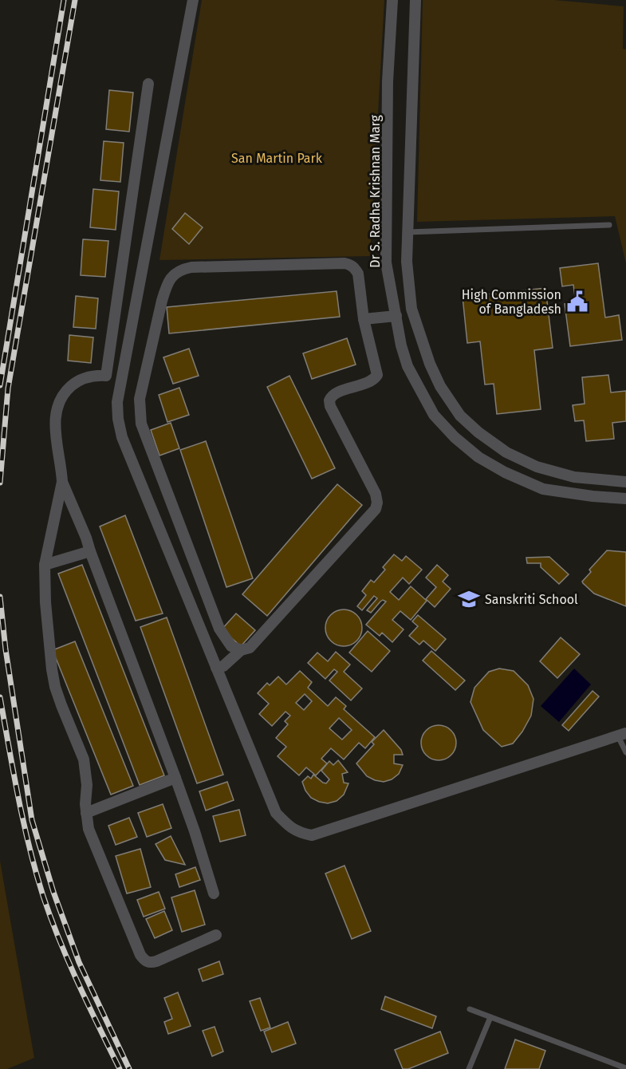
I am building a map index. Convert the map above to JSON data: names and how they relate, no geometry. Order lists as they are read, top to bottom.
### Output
{
  "streets": {
    "street": ["Dr S. Radha Krishnan Marg"]
  },
  "parks": ["San Martin Park"],
  "places": {
    "public building": ["High Commission of Bangladesh"],
    "school or university": ["Sanskriti School"]
  }
}
